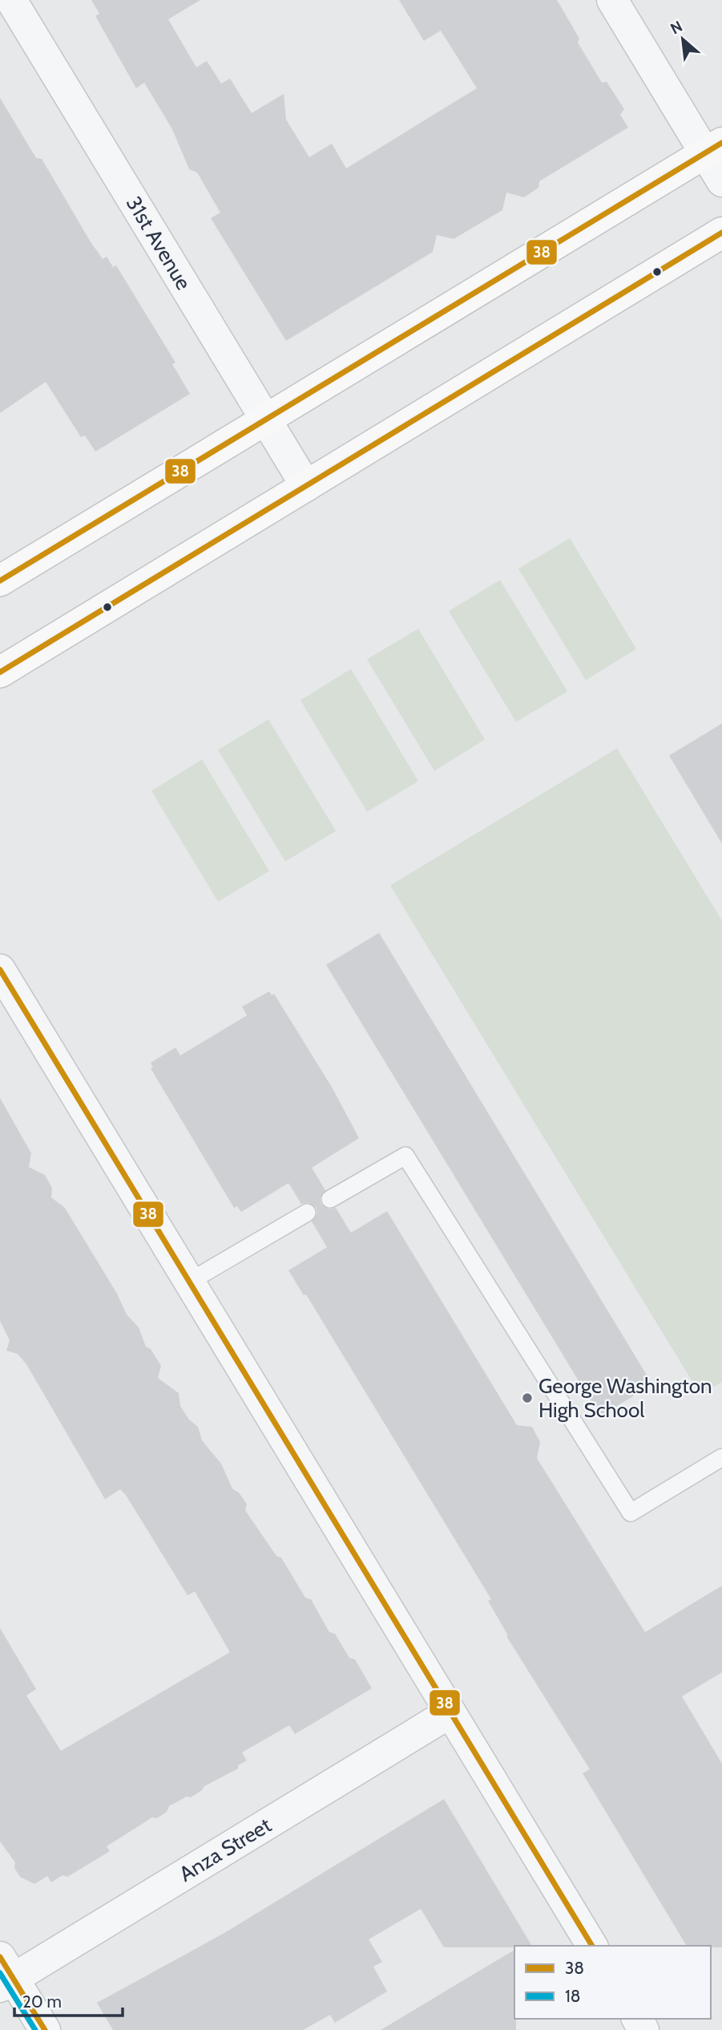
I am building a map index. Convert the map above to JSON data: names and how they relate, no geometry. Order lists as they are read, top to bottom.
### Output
{
  "streets": {
    "street": ["31st Avenue", "Anza Street"]
  },
  "places": ["George Washington High School"],
  "lines": ["transit line 38", "transit line 18"],
  "legend": ["38", "18"],
  "scale_bar": "20 m",
  "north": "top left"
}
